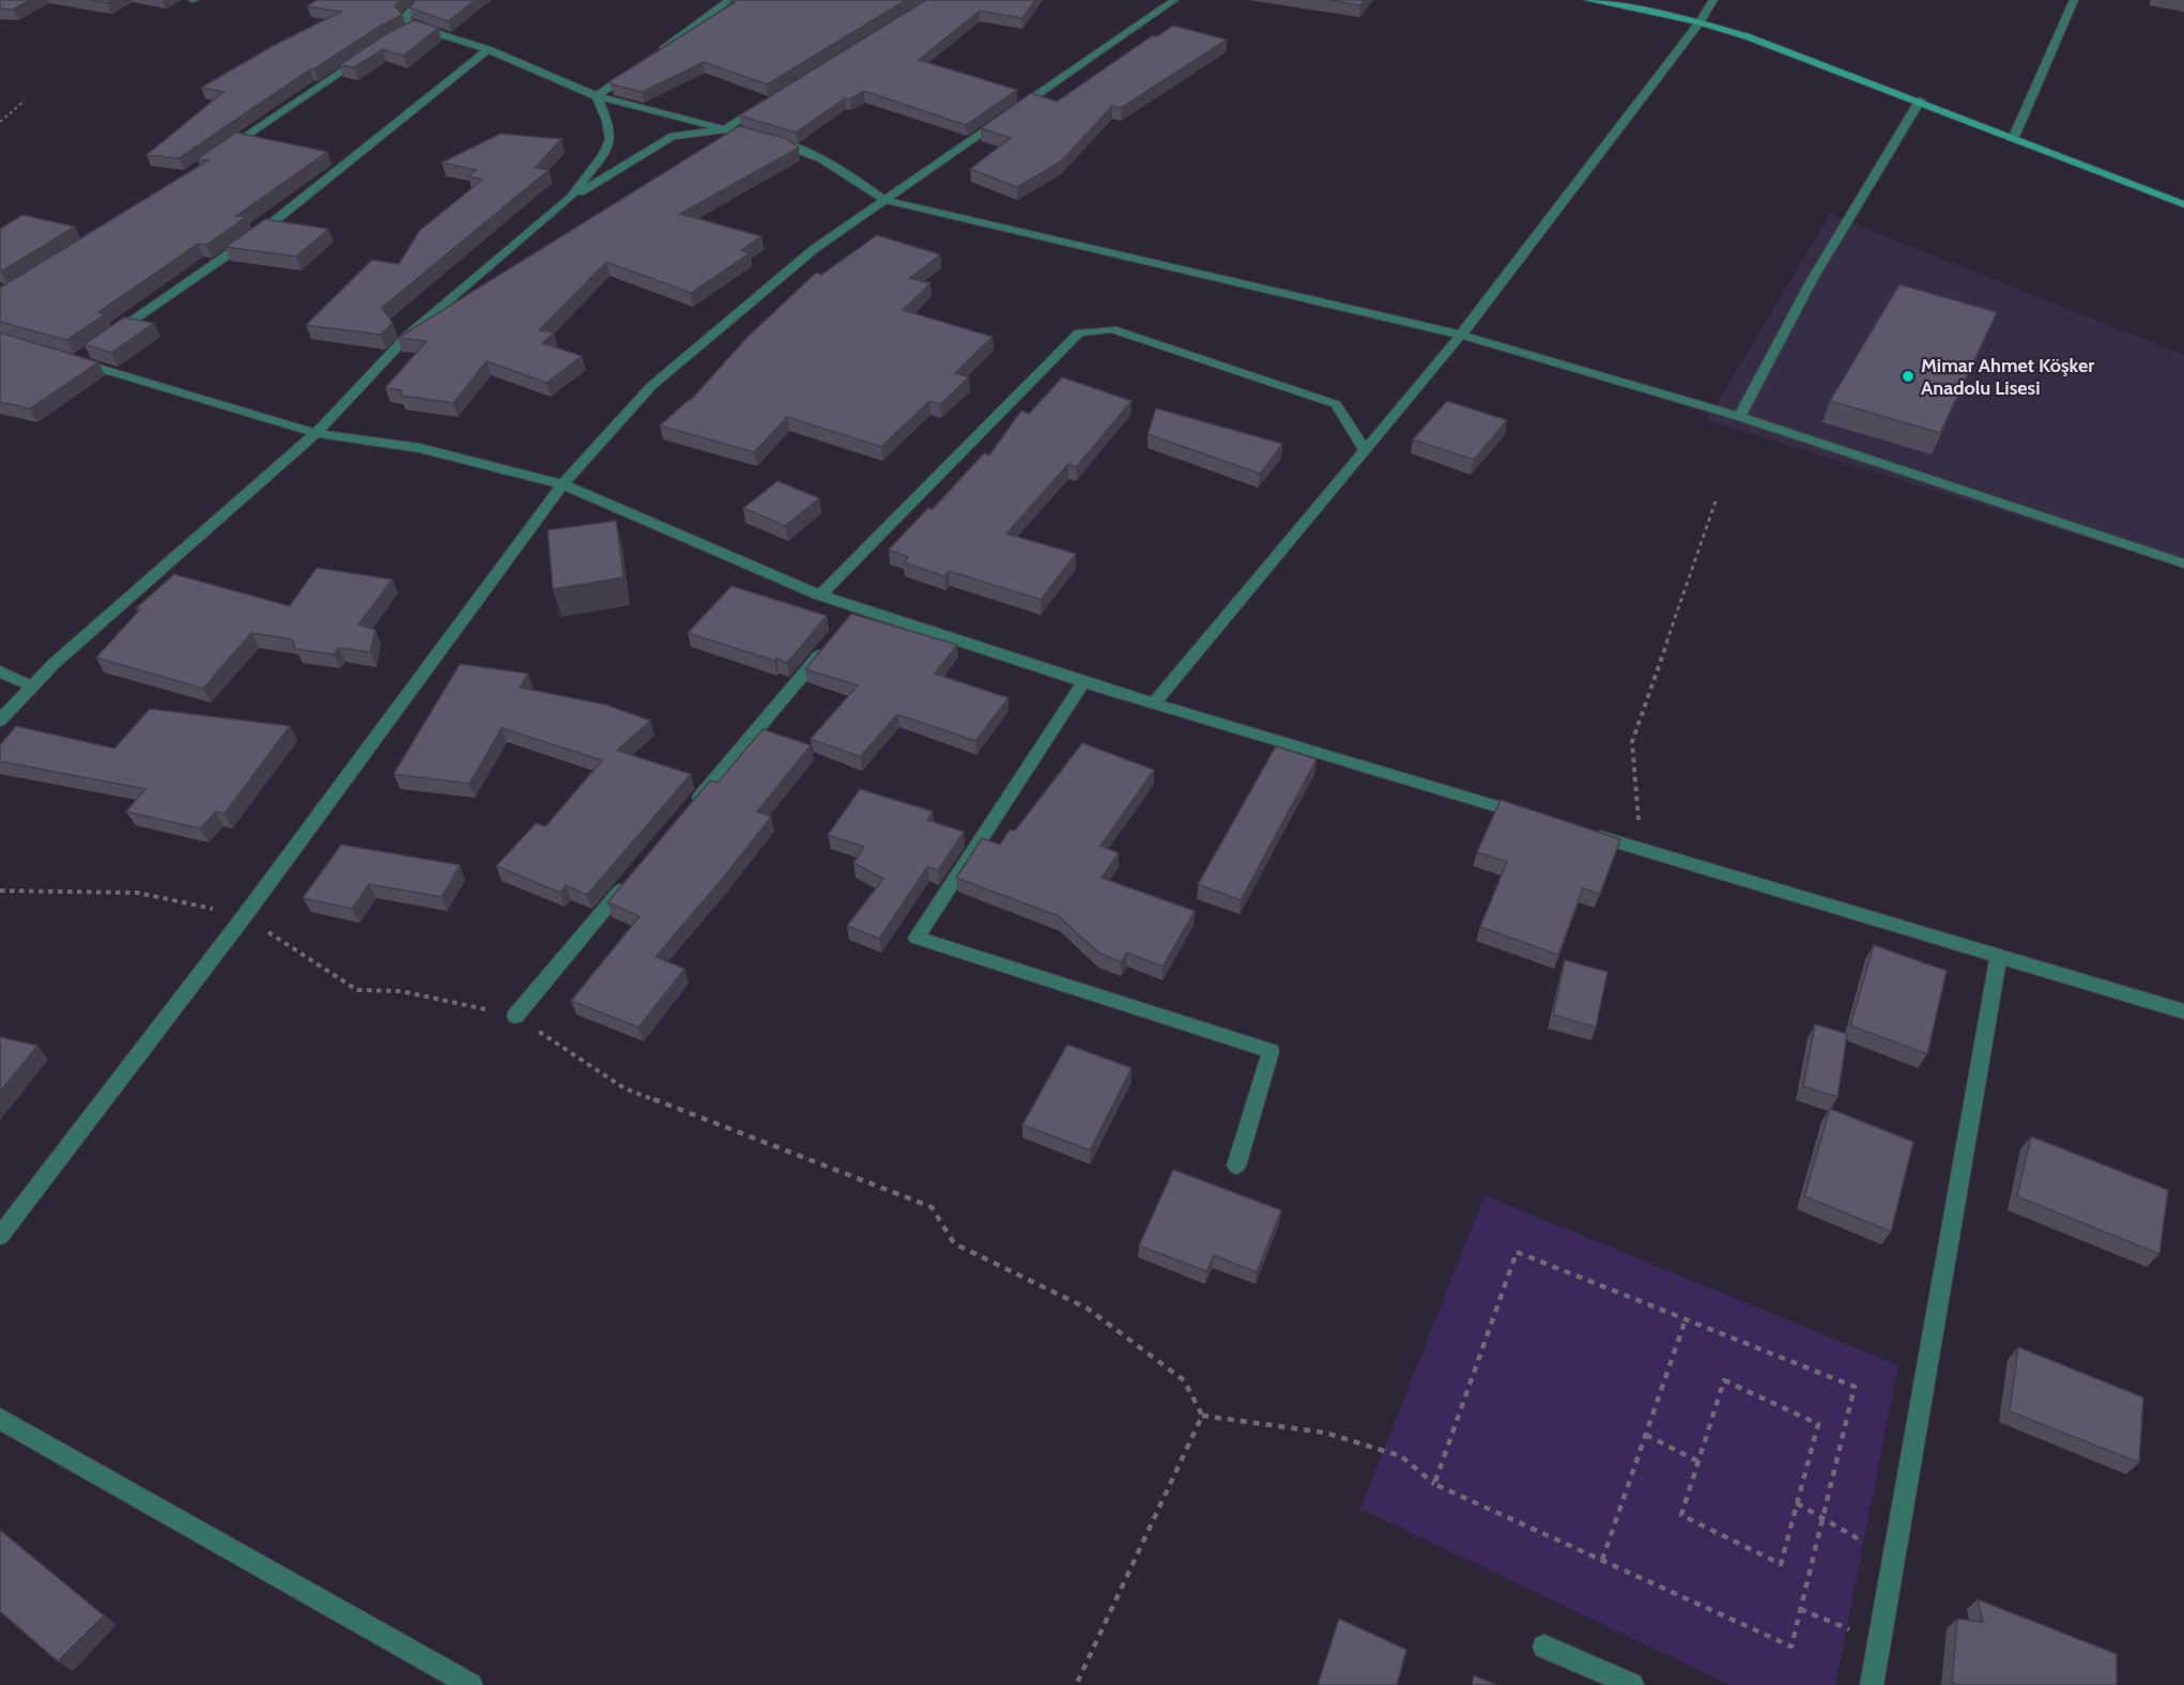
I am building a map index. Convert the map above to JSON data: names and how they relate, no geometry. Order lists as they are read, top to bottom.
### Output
{
  "places": ["Mimar Ahmet Köşker Anadolu Lisesi"]
}
